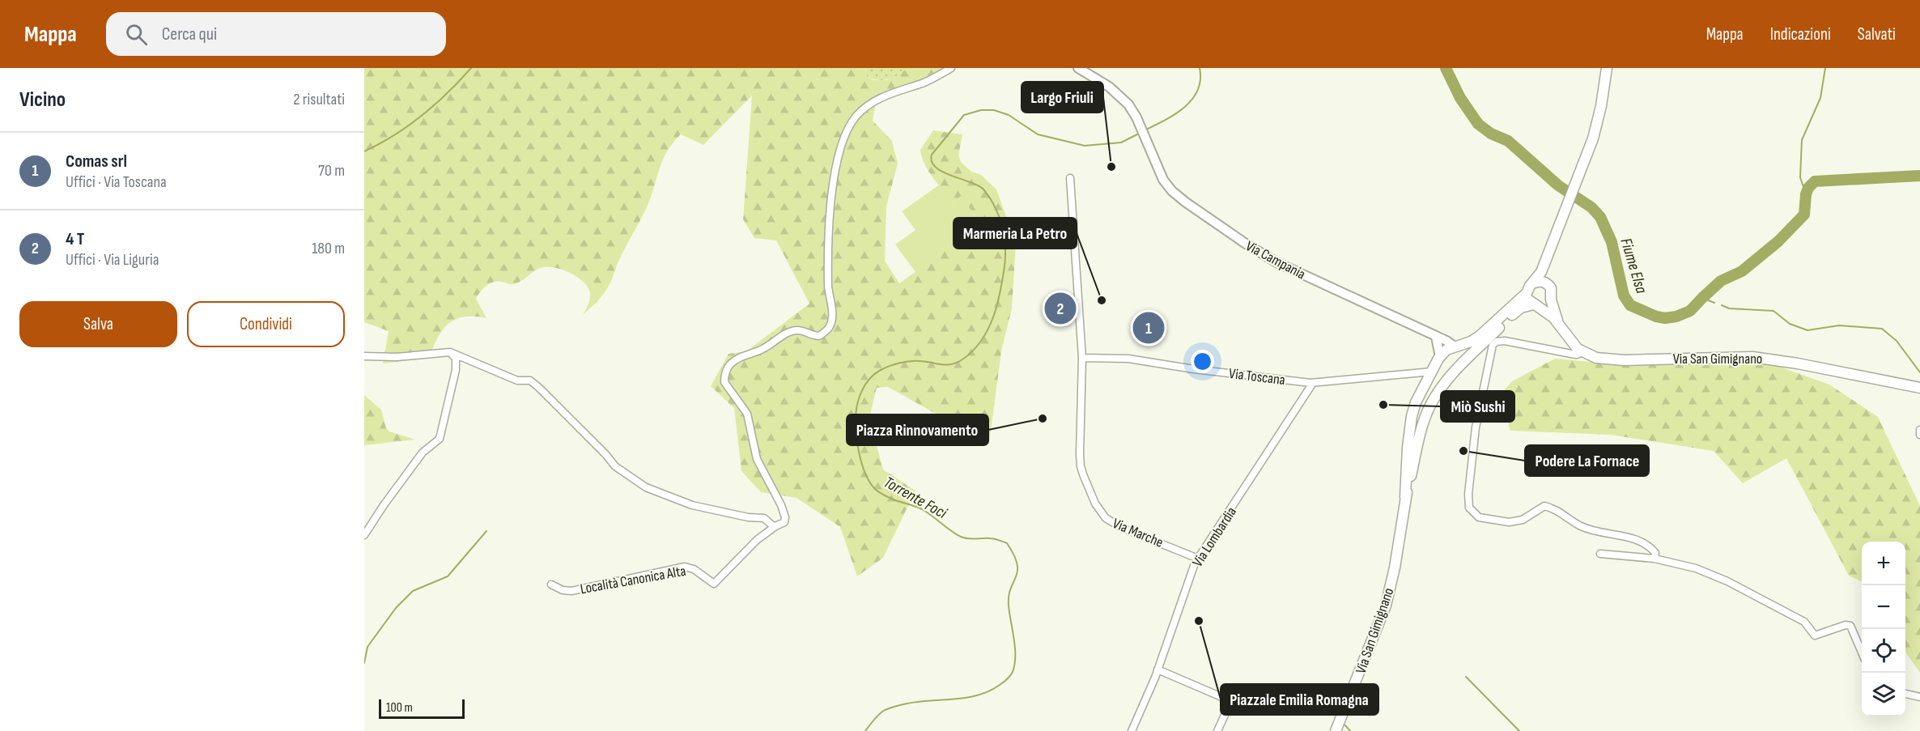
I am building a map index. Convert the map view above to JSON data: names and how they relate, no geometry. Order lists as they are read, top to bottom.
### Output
{
  "streets": {
    "main road": ["Via San Gimignano"],
    "street": [
      "Via Campania",
      "Via Toscana",
      "Via Marche",
      "Via Lombardia",
      "Località Canonica Alta"
    ]
  },
  "crossings": [
    ["Via Campania", "Via San Gimignano"],
    ["Via San Gimignano", "Via Toscana"],
    ["Via Toscana", "Via Marche"],
    ["Via Toscana", "Via Lombardia"],
    ["Via Marche", "Via Lombardia"]
  ],
  "water": ["Fiume Elsa", "Torrente Foci"],
  "places": [
    "Largo Friuli",
    "Marmeria La Petro",
    "Miò Sushi",
    "Piazza Rinnovamento",
    "Podere La Fornace",
    "Piazzale Emilia Romagna"
  ],
  "scale_bar": "100 m",
  "page": {
    "header": "Mappa",
    "search": "Cerca qui",
    "nav": ["Mappa", "Indicazioni", "Salvati"],
    "heading": ["Vicino", "2 risultati"],
    "list": [
      {
        "mark": "1",
        "name": "Comas srl",
        "note": "Uffici · Via Toscana",
        "value": "70 m"
      },
      {
        "mark": "2",
        "name": "4 T",
        "note": "Uffici · Via Liguria",
        "value": "180 m"
      }
    ],
    "buttons": ["Salva", "Condividi"],
    "pins": ["2", "1"],
    "map_buttons": ["+", "−"],
    "scale": "100 m"
  }
}
